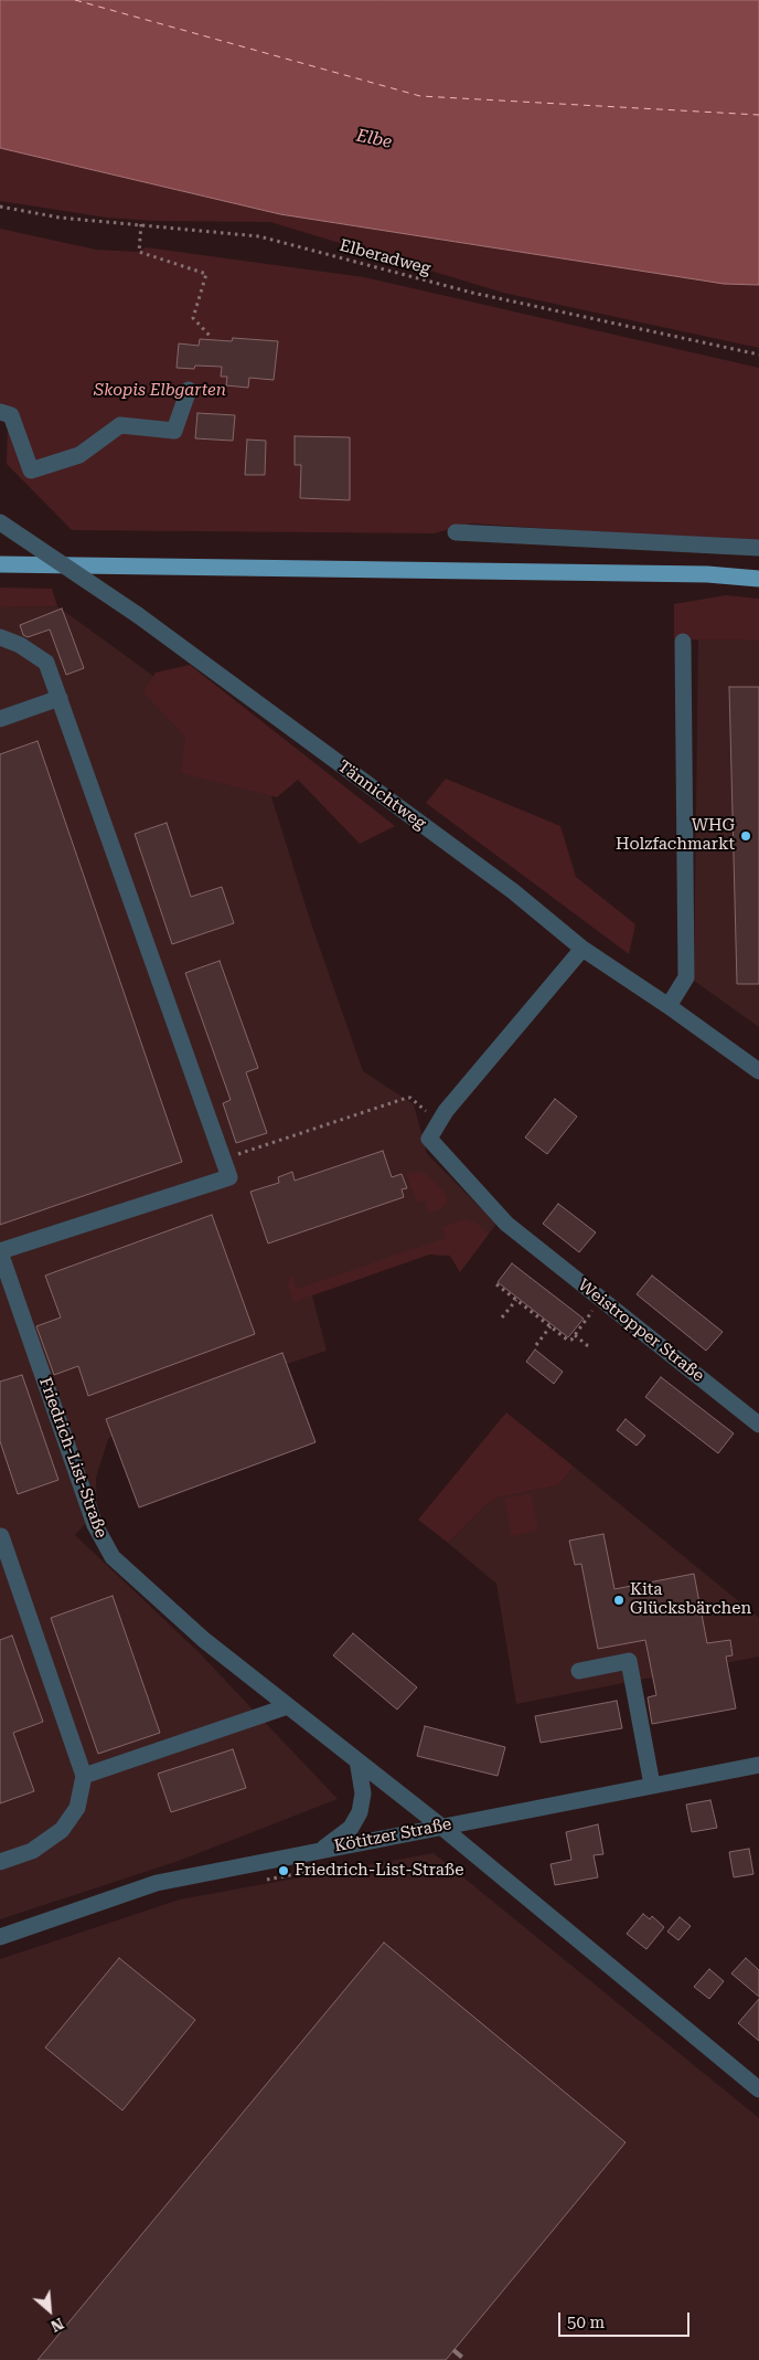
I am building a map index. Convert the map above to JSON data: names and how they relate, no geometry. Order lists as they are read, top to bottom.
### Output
{
  "streets": {
    "street": [
      "Tännichtweg",
      "Weistropper Straße",
      "Friedrich-List-Straße",
      "Kötitzer Straße"
    ],
    "path": ["Elberadweg"]
  },
  "crossings": [
    ["Friedrich-List-Straße", "Kötitzer Straße"]
  ],
  "water": ["Elbe"],
  "parks": ["Skopis Elbgarten"],
  "places": ["WHG Holzfachmarkt", "Kita Glücksbärchen", "Friedrich-List-Straße"],
  "scale_bar": "50 m",
  "north": "bottom right"
}
